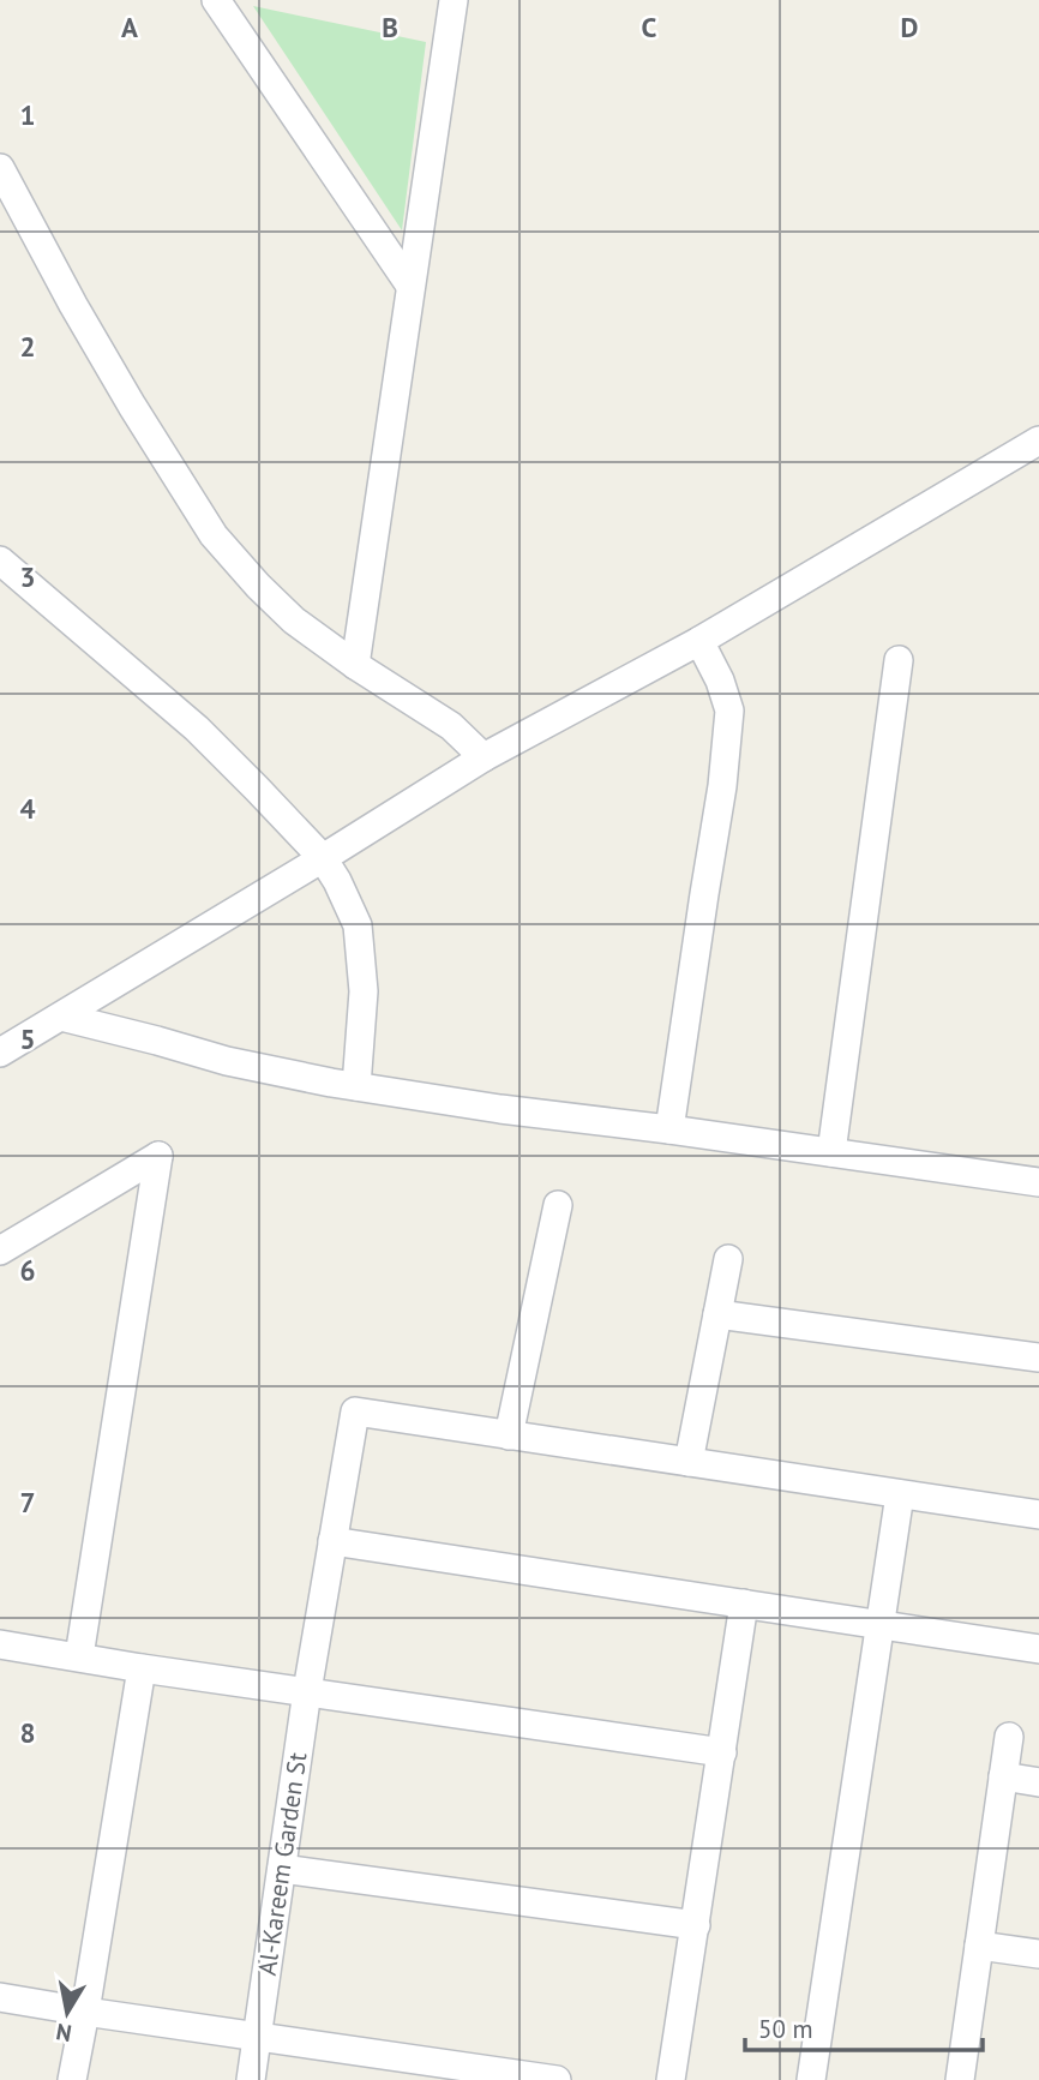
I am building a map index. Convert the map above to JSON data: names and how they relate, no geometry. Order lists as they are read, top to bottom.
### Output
{
  "streets": {
    "street": ["Al-Kareem Garden St"]
  },
  "scale_bar": "50 m",
  "north": "bottom",
  "grid": {
    "columns": [
      "A",
      "B",
      "C",
      "D"
    ],
    "rows": [
      "1",
      "2",
      "3",
      "4",
      "5",
      "6",
      "7",
      "8"
    ]
  }
}
